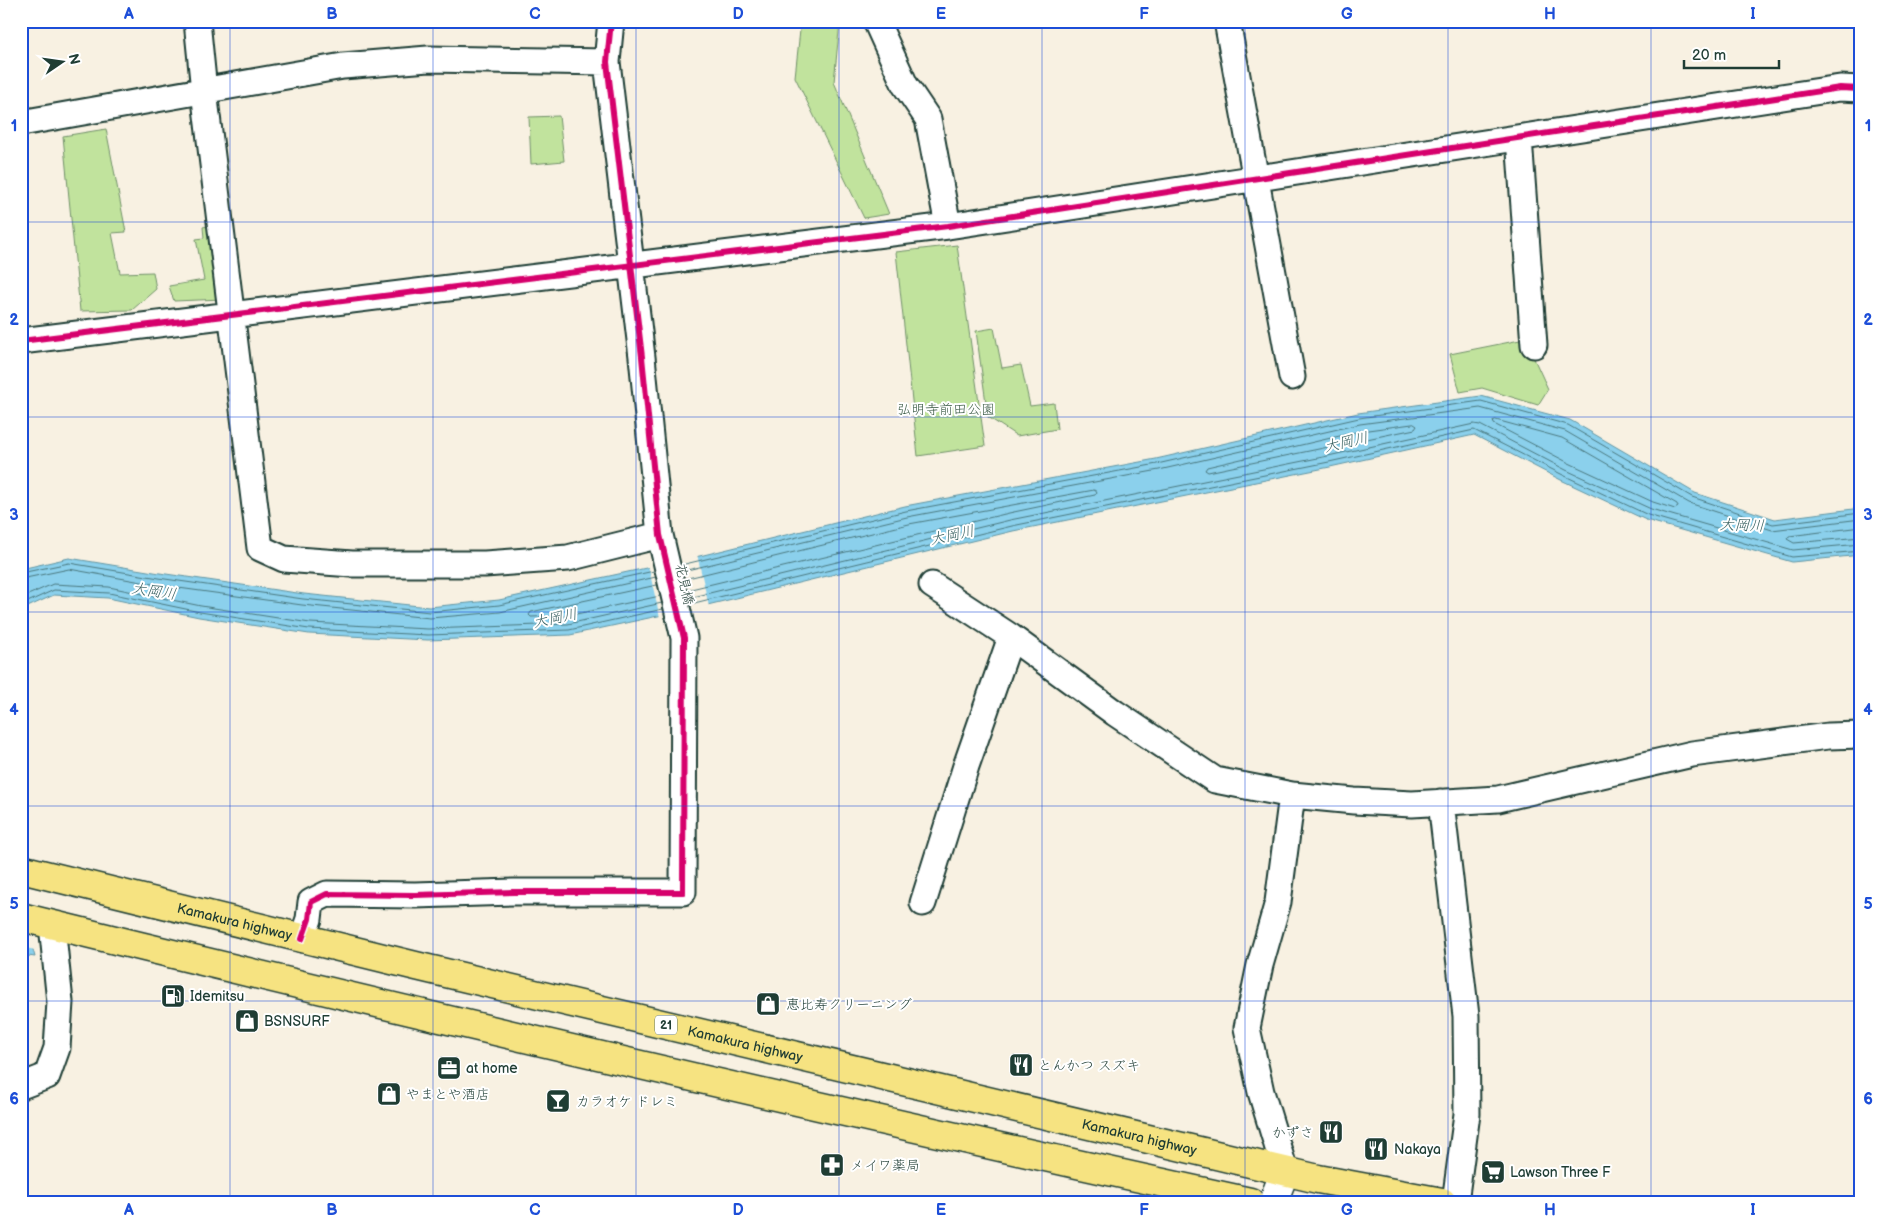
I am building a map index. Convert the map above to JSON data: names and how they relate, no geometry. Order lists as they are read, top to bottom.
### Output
{
  "streets": {
    "main road": ["Kamakura highway", "21"],
    "street": ["花見橋"]
  },
  "crossings": [
    ["花見橋", "Kamakura highway"]
  ],
  "water": ["大岡川"],
  "parks": ["弘明寺前田公園"],
  "places": {
    "fuel station": ["Idemitsu"],
    "shop": ["恵比寿クリーニング", "BSNSURF", "やまとや酒店"],
    "restaurant": ["とんかつ スズキ", "かずさ", "Nakaya"],
    "office": ["at home"],
    "bar": ["カラオケ ドレミ"],
    "pharmacy": ["メイワ薬局"],
    "supermarket": ["Lawson Three F"]
  },
  "scale_bar": "20 m",
  "north": "right",
  "grid": {
    "columns": [
      "A",
      "B",
      "C",
      "D",
      "E",
      "F",
      "G",
      "H",
      "I"
    ],
    "rows": [
      "1",
      "2",
      "3",
      "4",
      "5",
      "6"
    ]
  }
}
